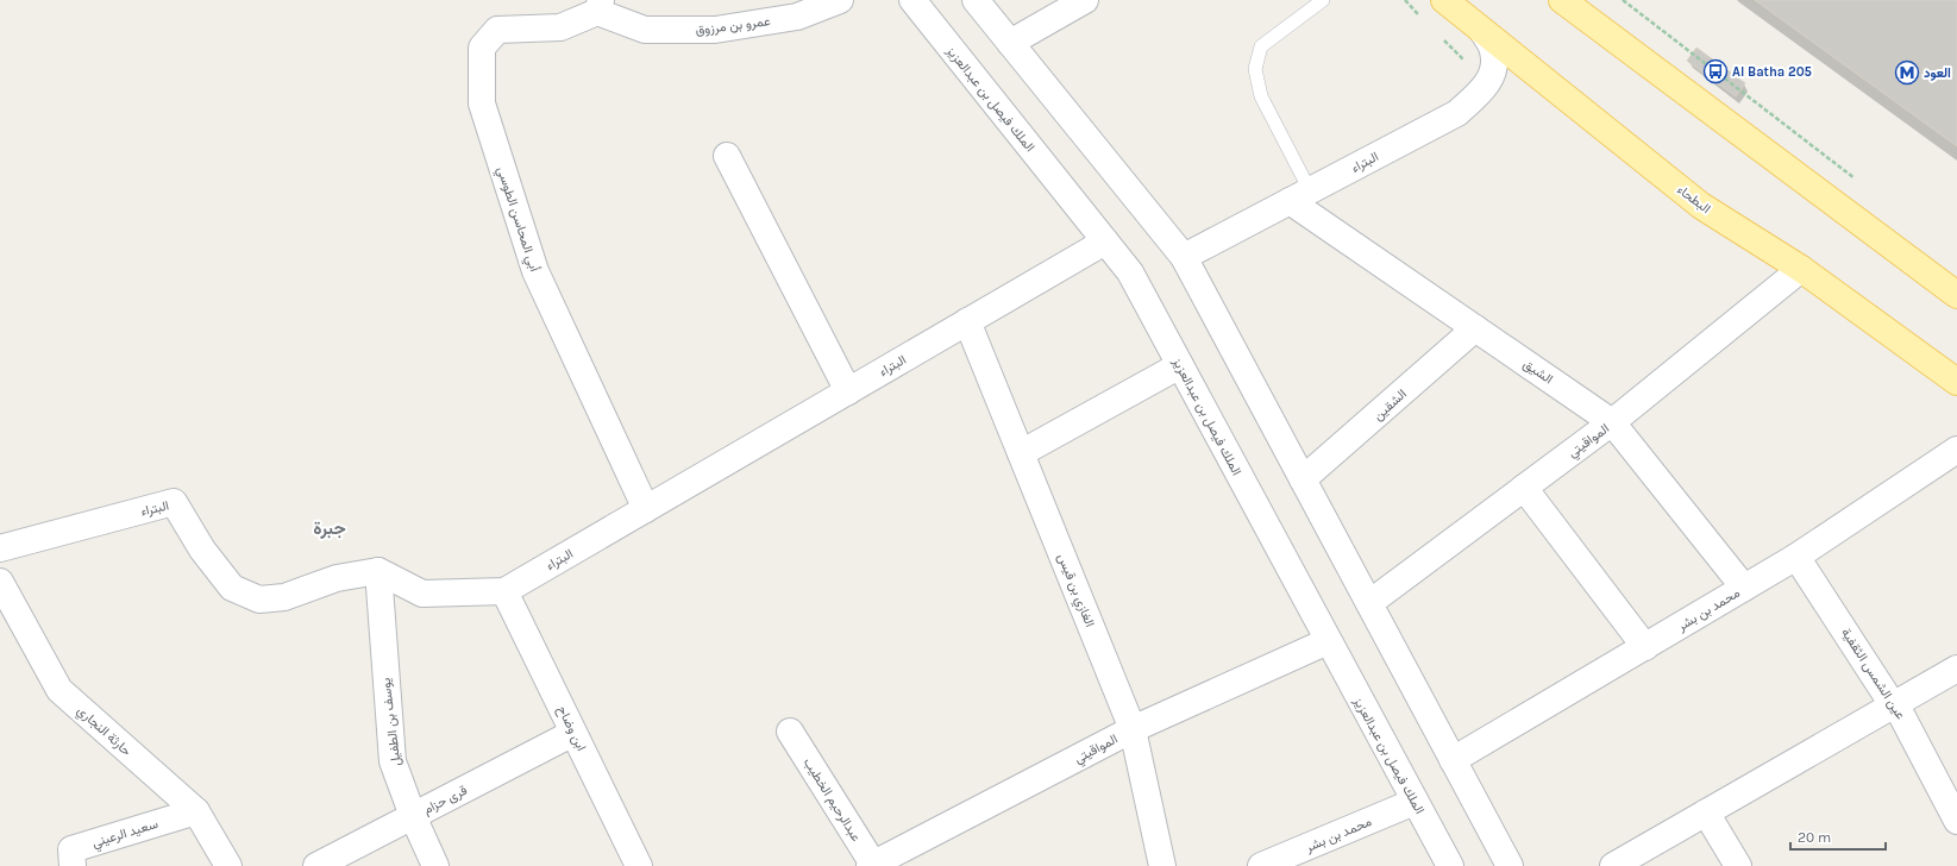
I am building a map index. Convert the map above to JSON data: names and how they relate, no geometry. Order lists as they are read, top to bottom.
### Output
{
  "streets": {
    "main road": ["البطحاء"],
    "street": [
      "عمرو بن مرزوق",
      "الملك فيصل بن عبدالعزيز",
      "البتراء",
      "أبي المحاسن الطوسي",
      "الشيق",
      "الشقين",
      "المواقيتي",
      "الغازي بن قيس",
      "محمد بن بشر",
      "عين الشمس الثقفية",
      "يوسف بن الطفيل",
      "ابن وضاح",
      "حارثة النجاري",
      "قرى حزام",
      "عبدالرحيم الخطيب",
      "سعيد الرعيني"
    ]
  },
  "crossings": [
    ["عمرو بن مرزوق", "أبي المحاسن الطوسي"],
    ["الملك فيصل بن عبدالعزيز", "البتراء"],
    ["الملك فيصل بن عبدالعزيز", "المواقيتي"],
    ["الملك فيصل بن عبدالعزيز", "محمد بن بشر"],
    ["البتراء", "البطحاء"],
    ["البتراء", "أبي المحاسن الطوسي"],
    ["البتراء", "الشيق"],
    ["البتراء", "الغازي بن قيس"],
    ["البتراء", "يوسف بن الطفيل"],
    ["البتراء", "ابن وضاح"],
    ["البطحاء", "المواقيتي"],
    ["الشيق", "الشقين"],
    ["الشيق", "المواقيتي"],
    ["الشيق", "محمد بن بشر"],
    ["المواقيتي", "الغازي بن قيس"],
    ["المواقيتي", "عبدالرحيم الخطيب"],
    ["محمد بن بشر", "عين الشمس الثقفية"],
    ["يوسف بن الطفيل", "قرى حزام"],
    ["ابن وضاح", "قرى حزام"],
    ["حارثة النجاري", "سعيد الرعيني"]
  ],
  "districts": ["جبرة"],
  "places": {
    "bus stop": ["Al Batha 205"],
    "metro station": ["العود"]
  },
  "scale_bar": "20 m"
}
